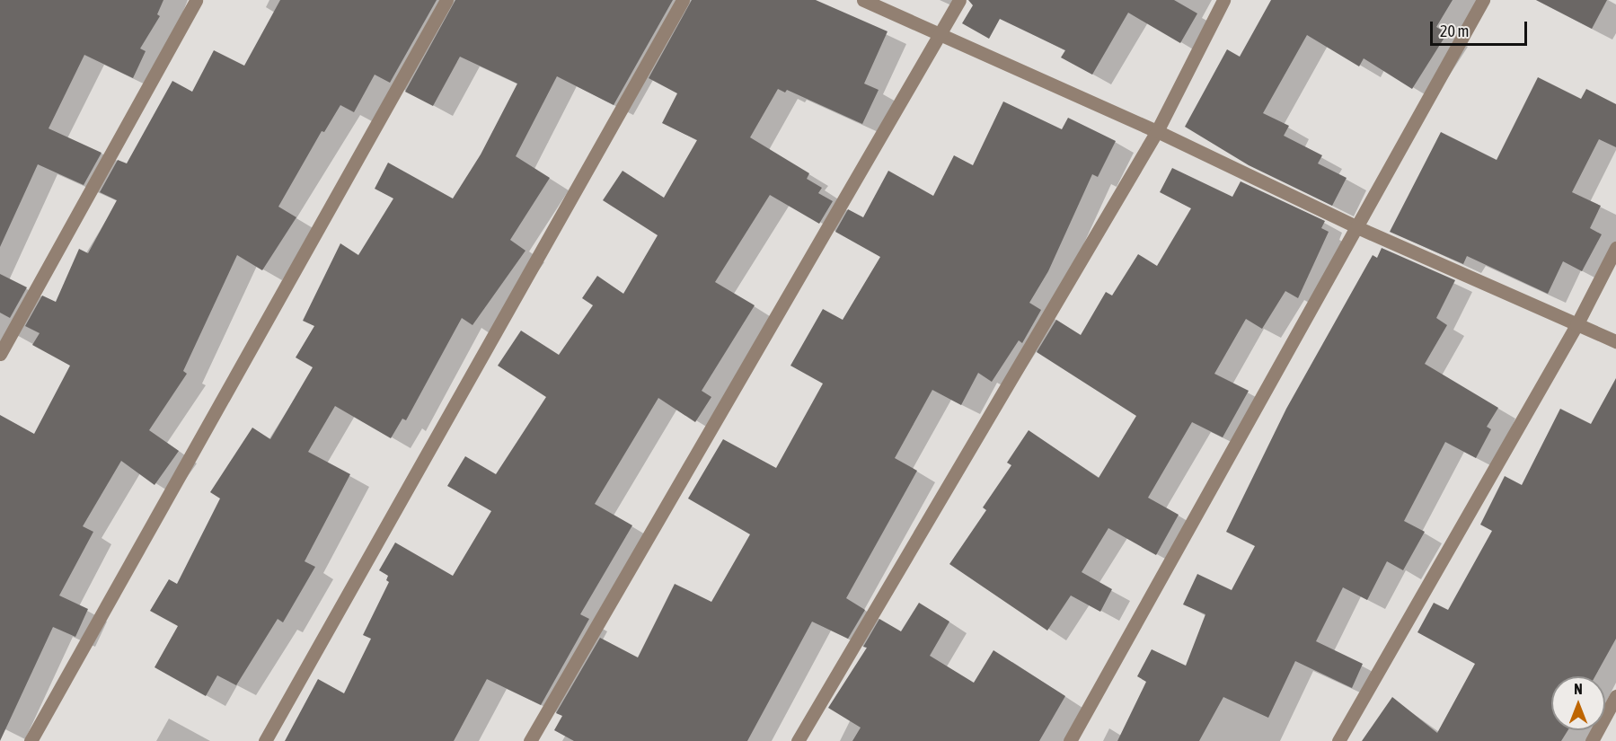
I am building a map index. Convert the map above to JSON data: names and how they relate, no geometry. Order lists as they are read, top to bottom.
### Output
{
  "scale_bar": "20 m",
  "north": "top"
}
